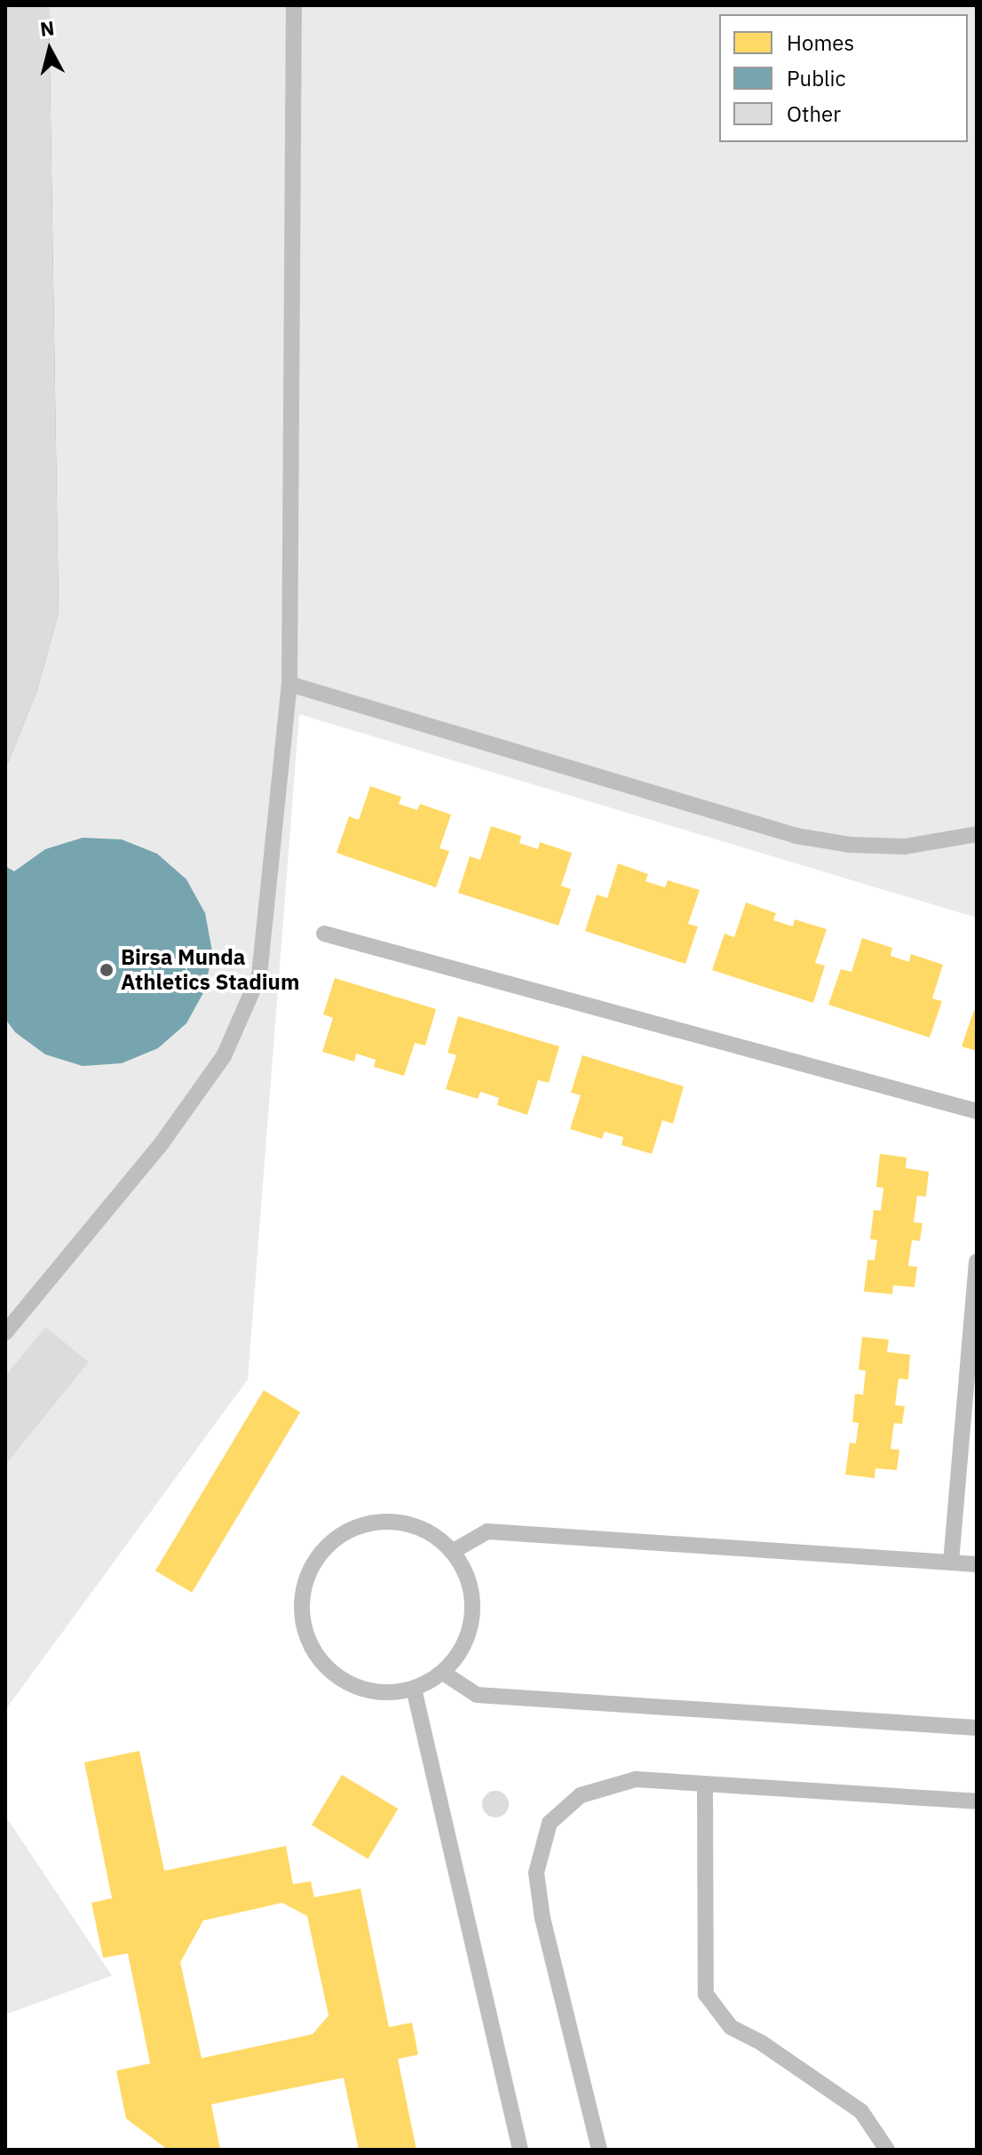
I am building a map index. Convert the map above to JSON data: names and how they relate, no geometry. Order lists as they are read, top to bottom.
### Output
{
  "places": ["Birsa Munda Athletics Stadium"],
  "legend": ["Homes", "Public", "Other"],
  "north": "top"
}
